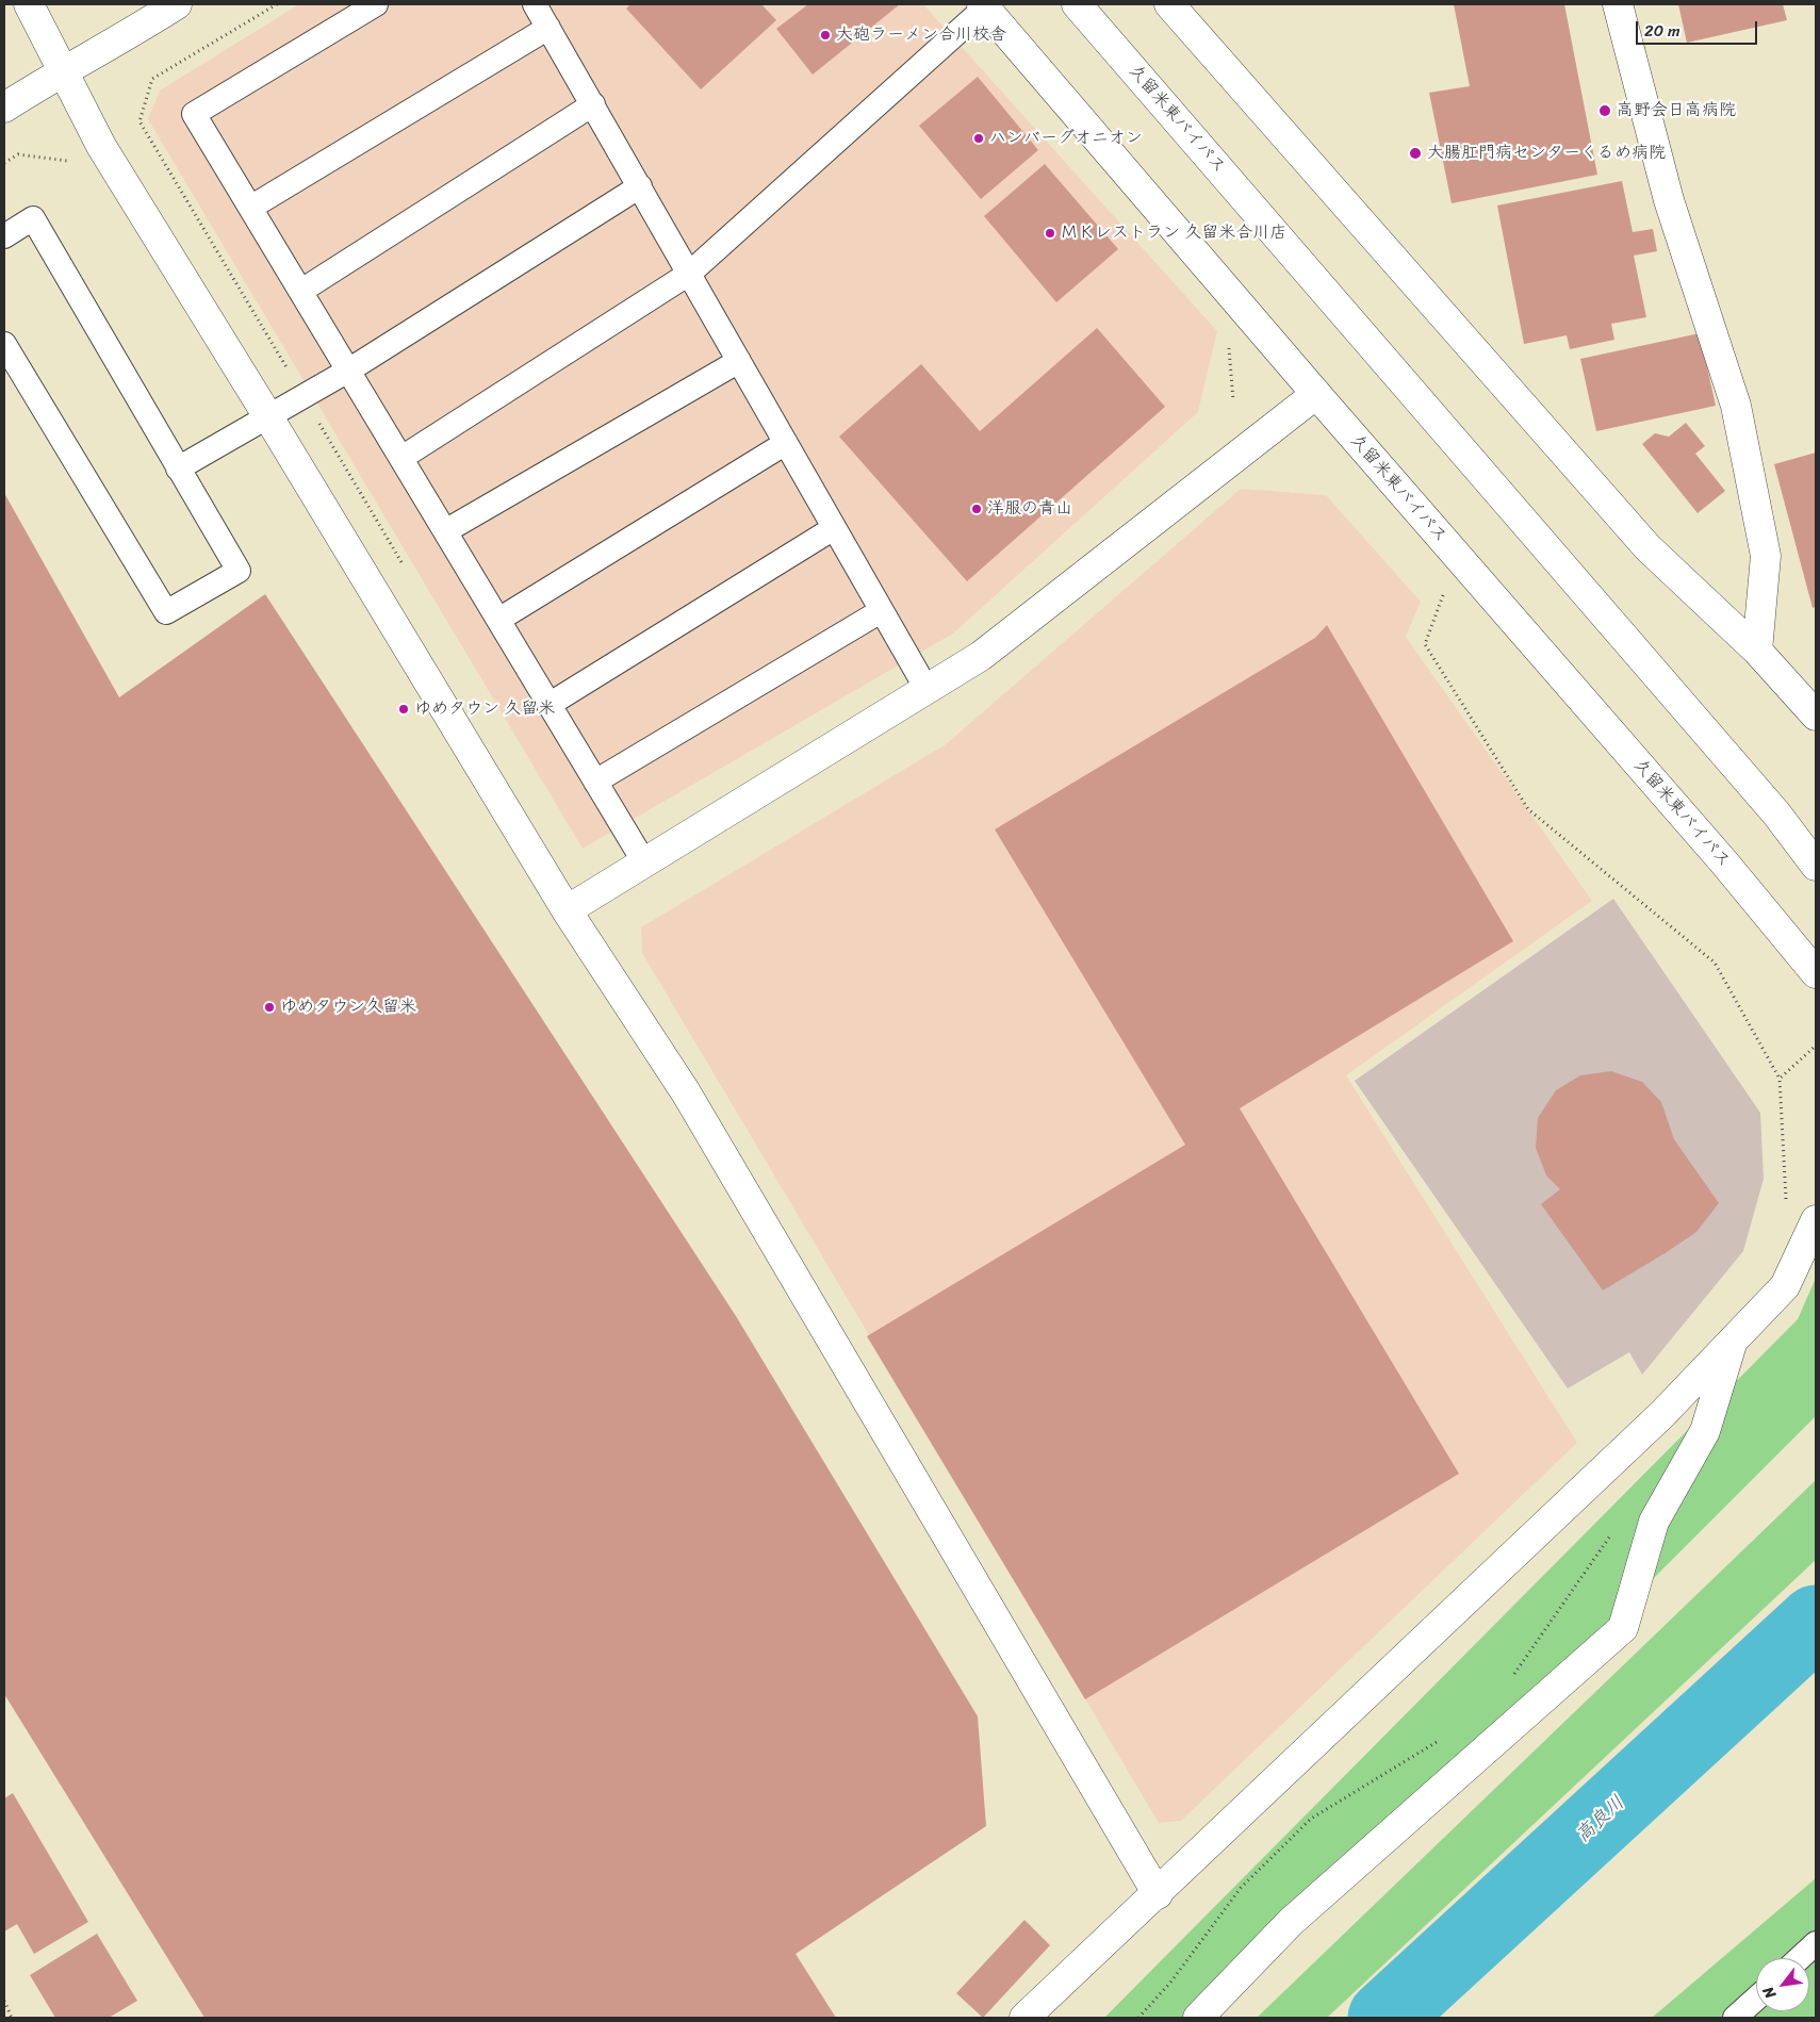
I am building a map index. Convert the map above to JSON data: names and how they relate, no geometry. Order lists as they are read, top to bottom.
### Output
{
  "streets": {
    "main road": ["久留米東バイパス"]
  },
  "water": ["高良川"],
  "places": [
    "大砲ラーメン合川校舎",
    "高野会日高病院",
    "ハンバーグオニオン",
    "大腸肛門病センターくるめ病院",
    "ＭＫレストラン 久留米合川店",
    "洋服の青山",
    "ゆめタウン 久留米",
    "ゆめタウン久留米"
  ],
  "scale_bar": "20 m",
  "north": "bottom left"
}
